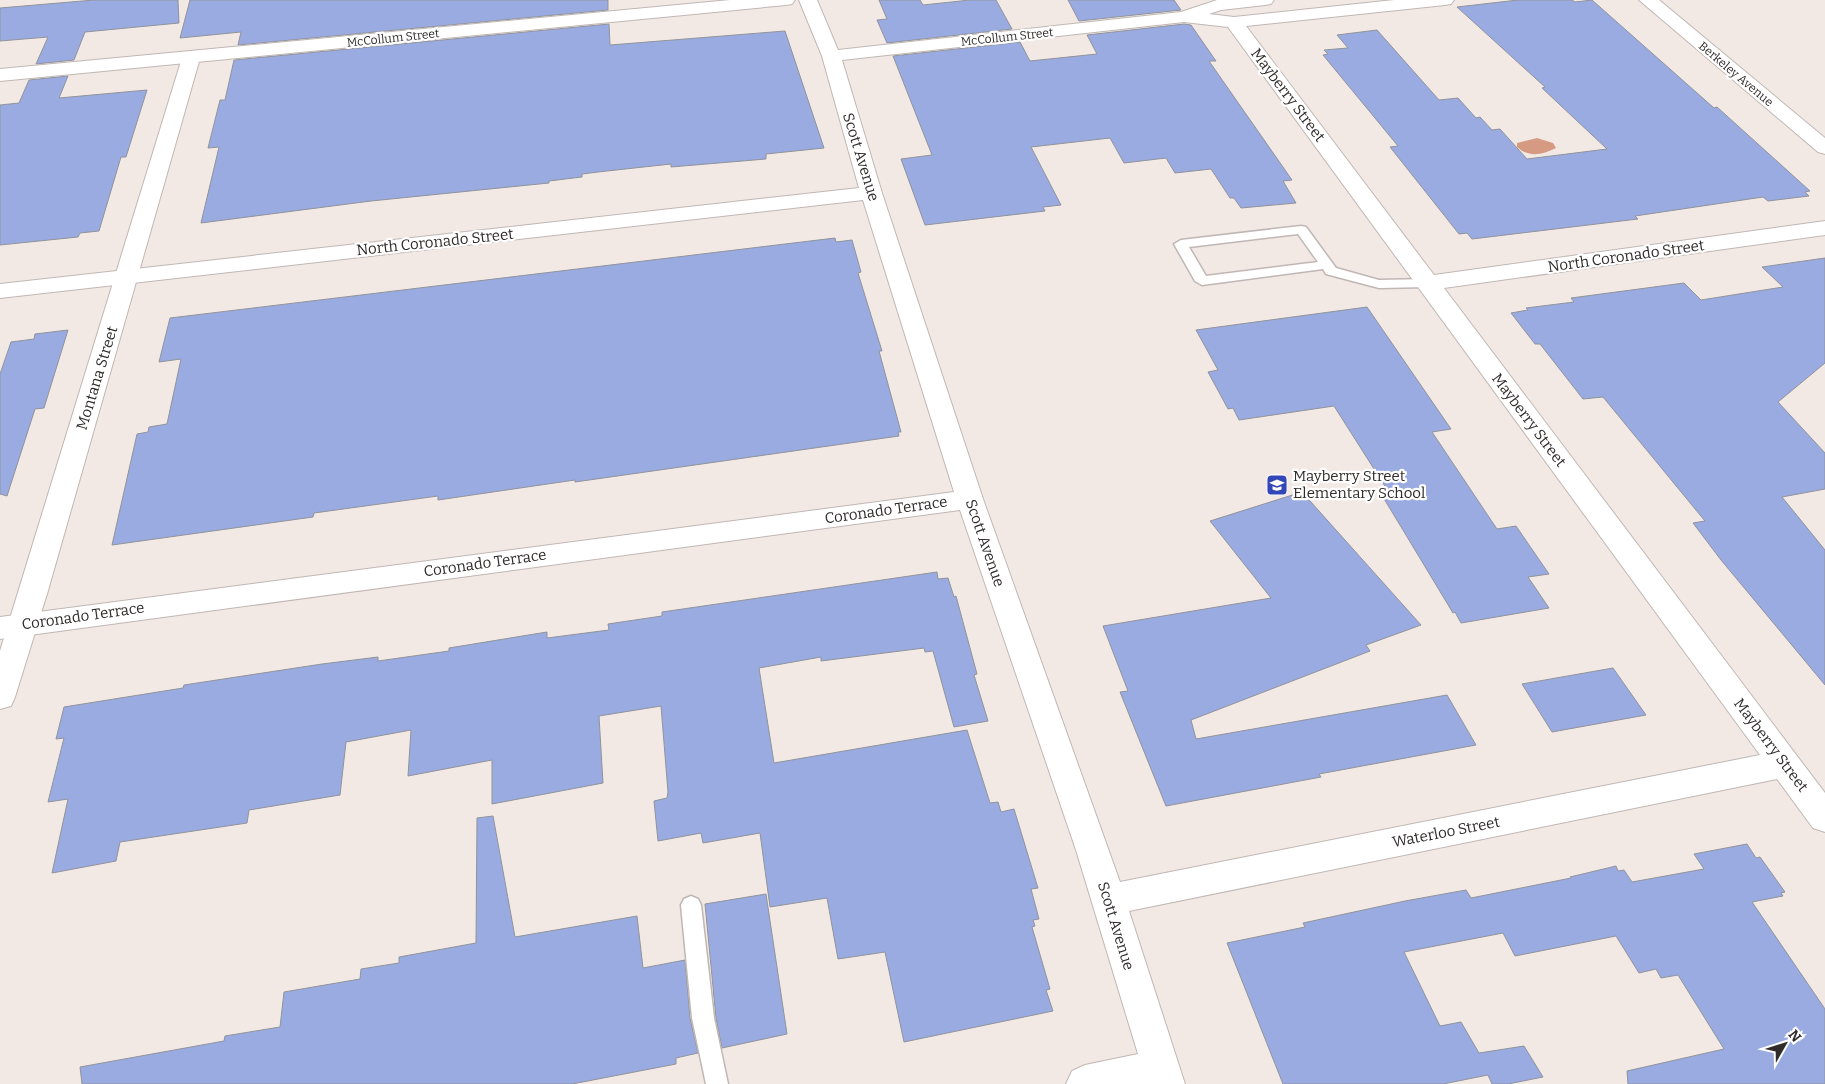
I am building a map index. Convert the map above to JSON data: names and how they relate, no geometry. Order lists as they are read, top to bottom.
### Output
{
  "streets": {
    "street": [
      "McCollum Street",
      "Berkeley Avenue",
      "Mayberry Street",
      "Scott Avenue",
      "North Coronado Street",
      "Montana Street",
      "Coronado Terrace",
      "Waterloo Street"
    ]
  },
  "crossings": [
    ["McCollum Street", "Mayberry Street"],
    ["McCollum Street", "Scott Avenue"],
    ["McCollum Street", "Montana Street"],
    ["Mayberry Street", "North Coronado Street"],
    ["Mayberry Street", "Waterloo Street"],
    ["Scott Avenue", "North Coronado Street"],
    ["Scott Avenue", "Coronado Terrace"],
    ["Scott Avenue", "Waterloo Street"],
    ["North Coronado Street", "Montana Street"],
    ["Montana Street", "Coronado Terrace"]
  ],
  "places": {
    "school or university": ["Mayberry Street Elementary School"]
  },
  "north": "top right"
}
